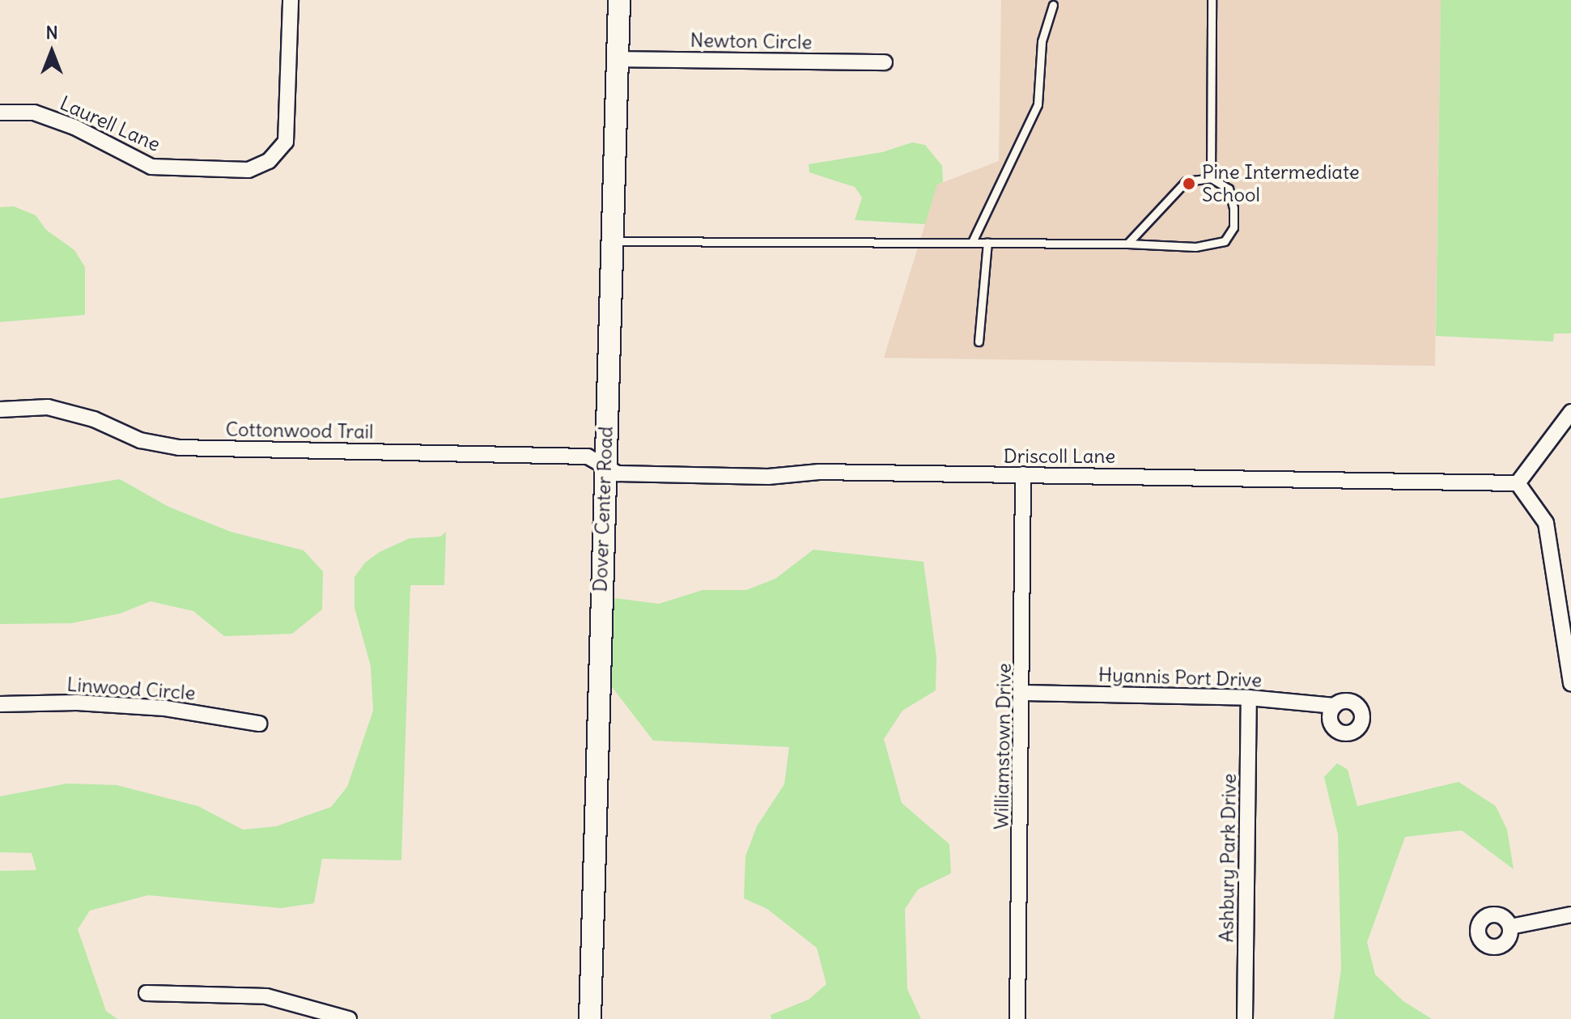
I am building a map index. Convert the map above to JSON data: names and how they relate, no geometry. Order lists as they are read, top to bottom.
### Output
{
  "streets": {
    "street": [
      "Newton Circle",
      "Laurell Lane",
      "Cottonwood Trail",
      "Driscoll Lane",
      "Dover Center Road",
      "Hyannis Port Drive",
      "Linwood Circle",
      "Williamstown Drive",
      "Ashbury Park Drive"
    ]
  },
  "crossings": [
    ["Newton Circle", "Dover Center Road"],
    ["Cottonwood Trail", "Driscoll Lane"],
    ["Cottonwood Trail", "Dover Center Road"],
    ["Driscoll Lane", "Dover Center Road"],
    ["Driscoll Lane", "Williamstown Drive"],
    ["Hyannis Port Drive", "Williamstown Drive"],
    ["Hyannis Port Drive", "Ashbury Park Drive"]
  ],
  "places": ["Pine Intermediate School"],
  "north": "top"
}
